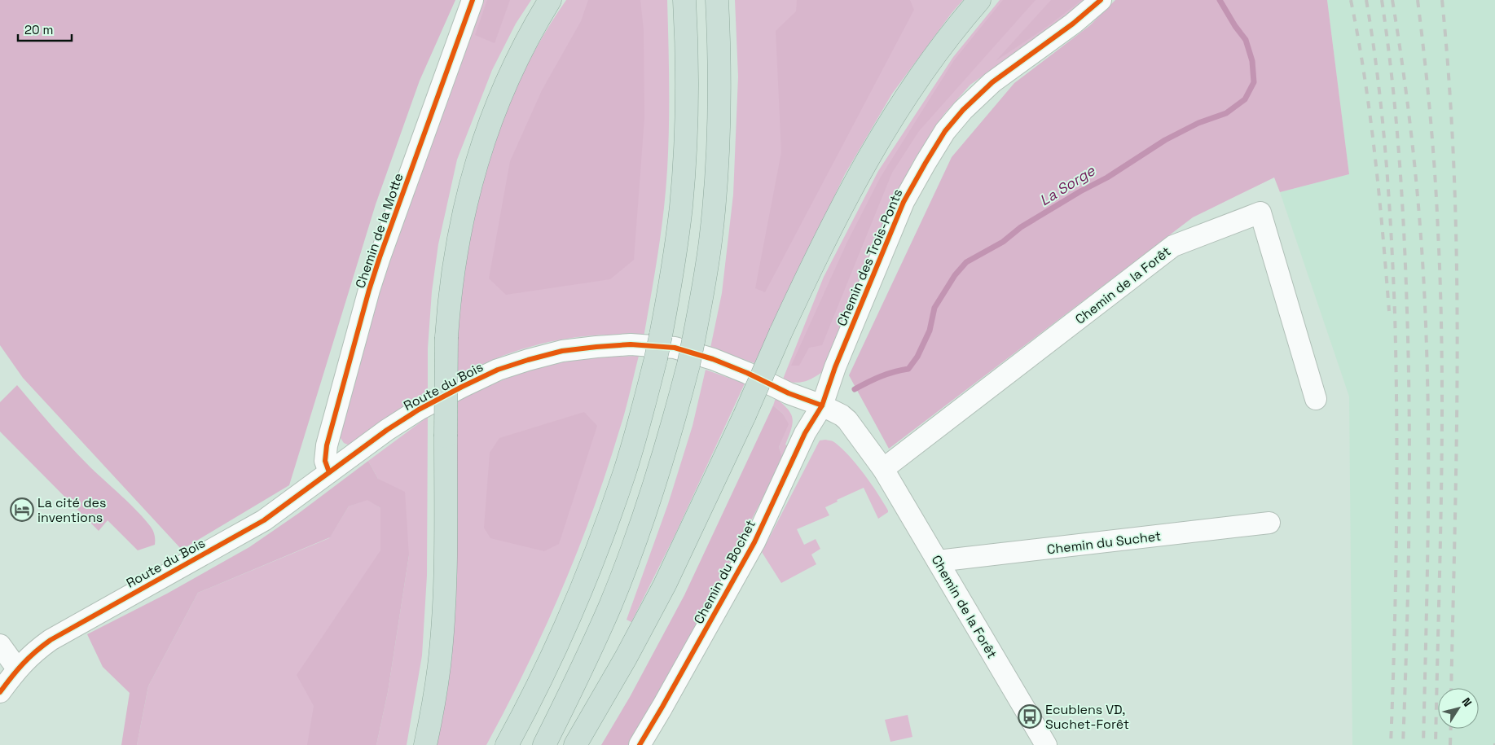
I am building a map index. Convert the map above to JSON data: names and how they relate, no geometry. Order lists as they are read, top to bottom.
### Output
{
  "streets": {
    "street": [
      "Chemin de la Motte",
      "Chemin des Trois-Ponts",
      "Chemin de la Forêt",
      "Route du Bois",
      "Chemin du Suchet",
      "Chemin du Bochet"
    ]
  },
  "crossings": [
    ["Chemin de la Motte", "Route du Bois"],
    ["Chemin des Trois-Ponts", "Chemin de la Forêt"],
    ["Chemin des Trois-Ponts", "Route du Bois"],
    ["Chemin des Trois-Ponts", "Chemin du Bochet"],
    ["Chemin de la Forêt", "Route du Bois"],
    ["Chemin de la Forêt", "Chemin du Suchet"],
    ["Chemin de la Forêt", "Chemin du Bochet"],
    ["Route du Bois", "Chemin du Bochet"]
  ],
  "water": ["La Sorge"],
  "places": {
    "hotel": ["La cité des inventions"],
    "bus stop": ["Ecublens VD, Suchet-Forêt"]
  },
  "scale_bar": "20 m",
  "north": "top right"
}
